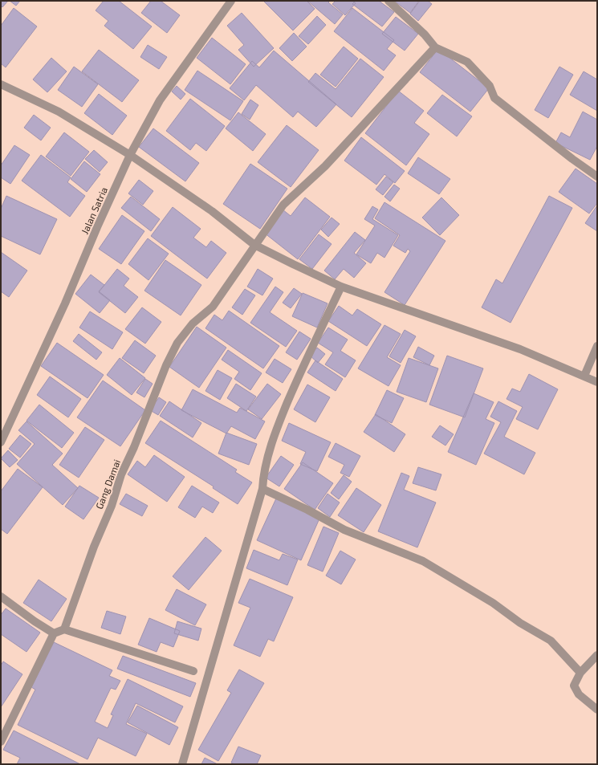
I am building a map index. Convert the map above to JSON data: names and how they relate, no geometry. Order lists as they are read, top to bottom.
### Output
{
  "streets": {
    "street": ["Jalan Satria", "Gang Damai"]
  }
}
